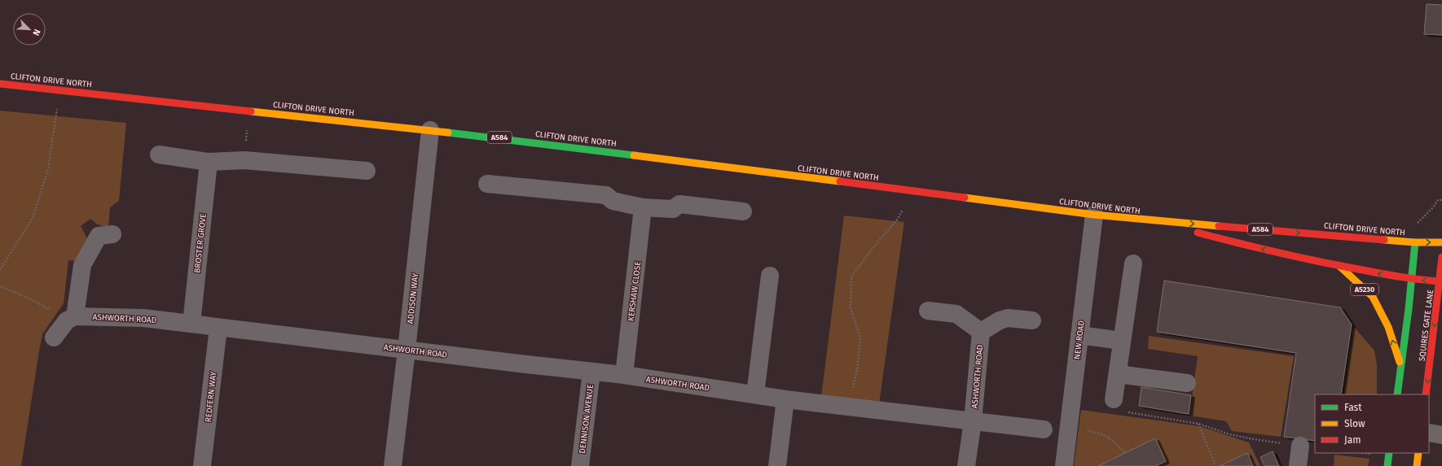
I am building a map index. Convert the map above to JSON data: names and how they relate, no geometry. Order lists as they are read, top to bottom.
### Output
{
  "streets": {
    "main road": [
      "CLIFTON DRIVE NORTH",
      "A584",
      "A5230",
      "SQUIRES GATE LANE"
    ],
    "street": [
      "BROSTER GROVE",
      "KERSHAW CLOSE",
      "ADDISON WAY",
      "ASHWORTH ROAD",
      "NEW ROAD",
      "REDFERN WAY",
      "DENNISON AVENUE"
    ]
  },
  "crossings": [
    ["CLIFTON DRIVE NORTH", "A584"],
    ["CLIFTON DRIVE NORTH", "A5230"],
    ["CLIFTON DRIVE NORTH", "ADDISON WAY"],
    ["CLIFTON DRIVE NORTH", "NEW ROAD"],
    ["A584", "SQUIRES GATE LANE"],
    ["BROSTER GROVE", "ASHWORTH ROAD"],
    ["KERSHAW CLOSE", "ASHWORTH ROAD"],
    ["ADDISON WAY", "ASHWORTH ROAD"],
    ["ASHWORTH ROAD", "REDFERN WAY"],
    ["ASHWORTH ROAD", "DENNISON AVENUE"]
  ],
  "legend": ["Fast", "Slow", "Jam"],
  "north": "bottom right"
}
